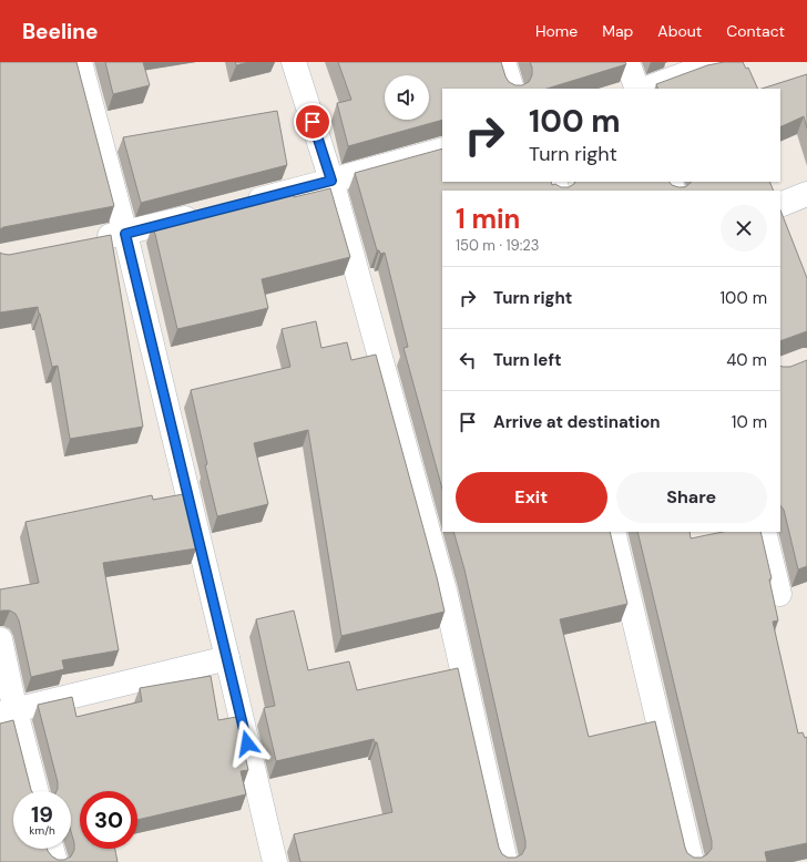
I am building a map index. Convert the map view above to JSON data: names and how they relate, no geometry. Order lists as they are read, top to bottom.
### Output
{
  "page": {
    "header": "Beeline",
    "nav": [
      "Home",
      "Map",
      "About",
      "Contact"
    ],
    "turn": ["100 m", "Turn right"],
    "heading": ["1 min", "150 m · 19:23"],
    "list": [
      {
        "name": "Turn right",
        "value": "100 m"
      },
      {
        "name": "Turn left",
        "value": "40 m"
      },
      {
        "name": "Arrive at destination",
        "value": "10 m"
      }
    ],
    "buttons": ["Exit", "Share"],
    "speed": "19 km/h",
    "limit": "30"
  }
}
